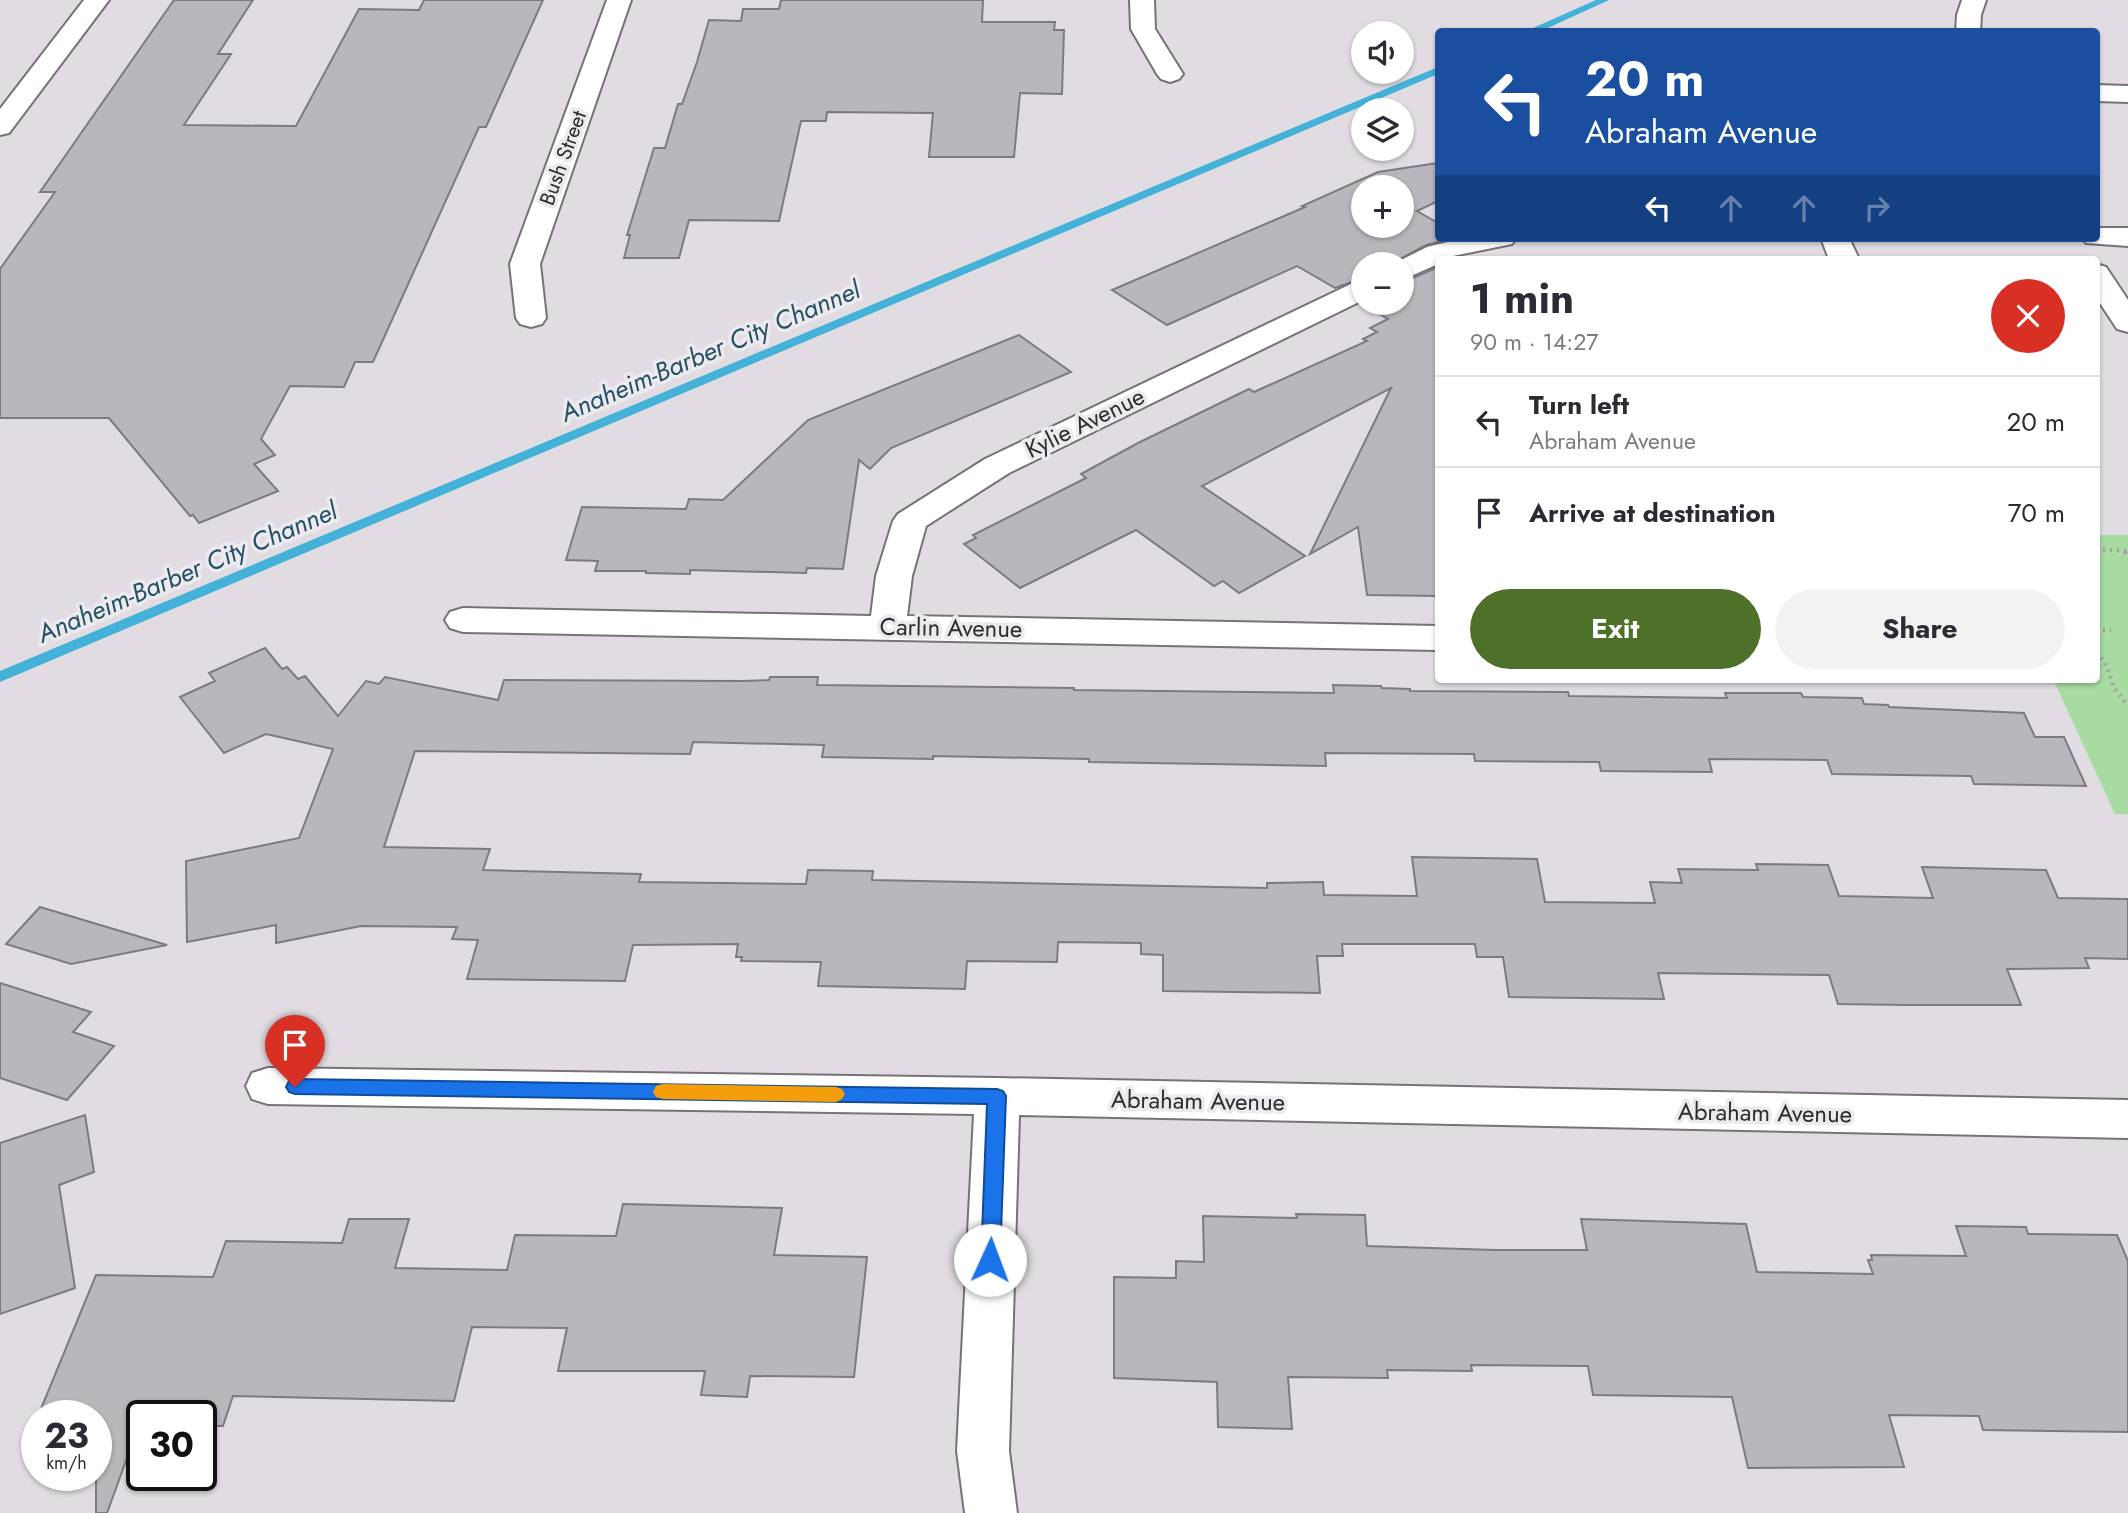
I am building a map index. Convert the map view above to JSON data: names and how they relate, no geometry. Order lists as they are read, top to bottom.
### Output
{
  "streets": {
    "street": [
      "Bush Street",
      "Kylie Avenue",
      "Carlin Avenue",
      "Abraham Avenue"
    ]
  },
  "crossings": [
    ["Kylie Avenue", "Carlin Avenue"]
  ],
  "water": ["Anaheim-Barber City Channel"],
  "page": {
    "map_buttons": ["+", "−"],
    "turn": ["20 m", "Abraham Avenue"],
    "heading": ["1 min", "90 m · 14:27"],
    "list": [
      {
        "name": "Turn left",
        "note": "Abraham Avenue",
        "value": "20 m"
      },
      {
        "name": "Arrive at destination",
        "value": "70 m"
      }
    ],
    "buttons": ["Exit", "Share"],
    "speed": "23 km/h",
    "limit": "30"
  }
}
